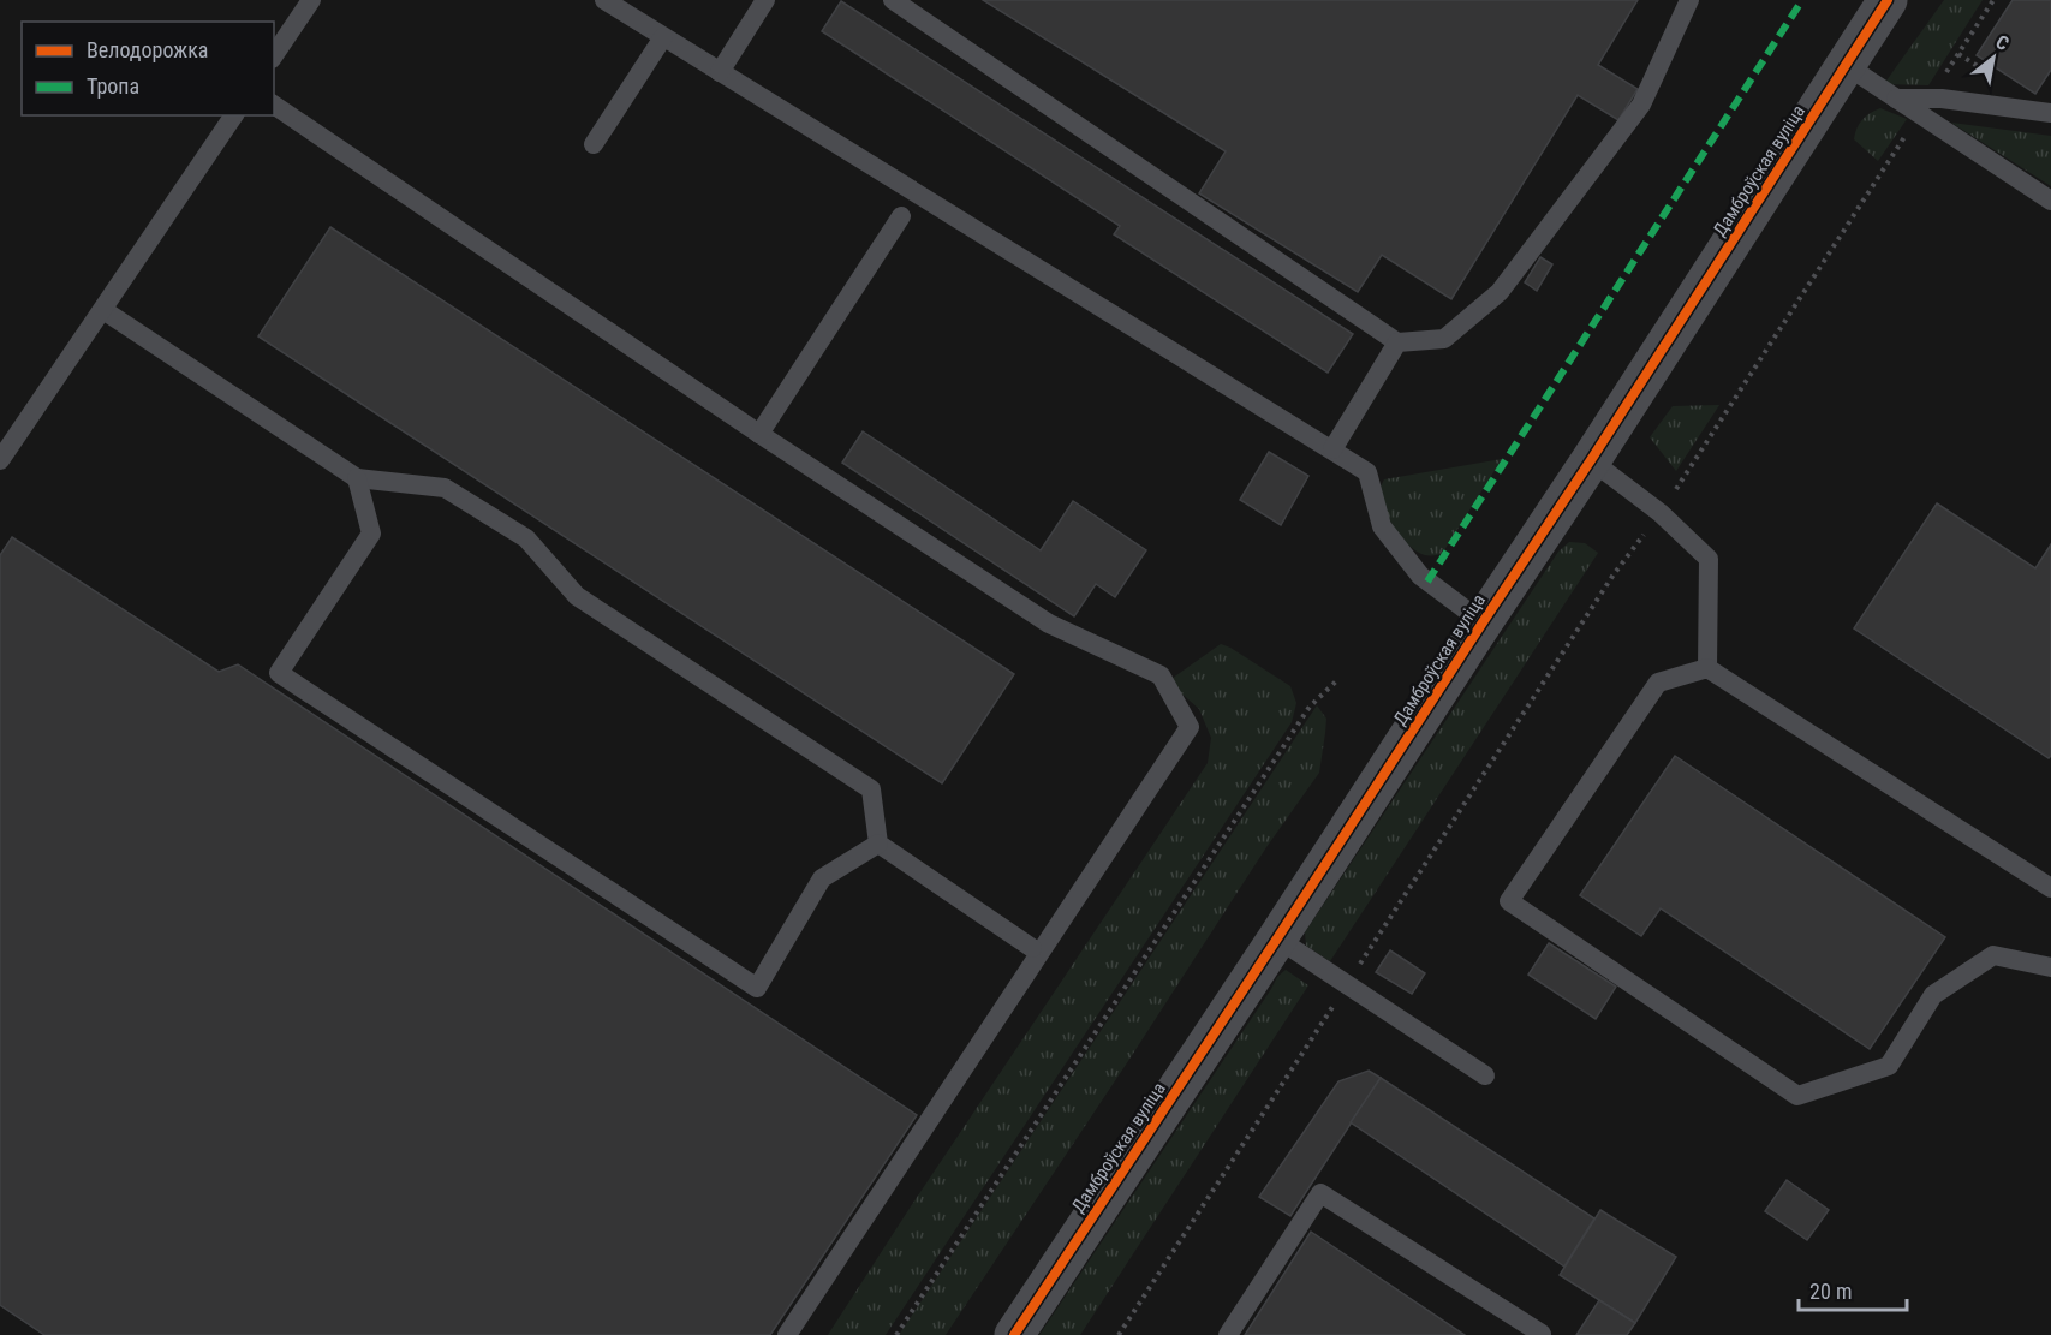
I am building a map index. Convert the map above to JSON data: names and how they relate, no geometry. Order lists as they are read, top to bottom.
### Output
{
  "streets": {
    "street": ["Дамброўская вуліца"]
  },
  "legend": ["Велодорожка", "Тропа"],
  "scale_bar": "20 m",
  "north": "top right"
}
